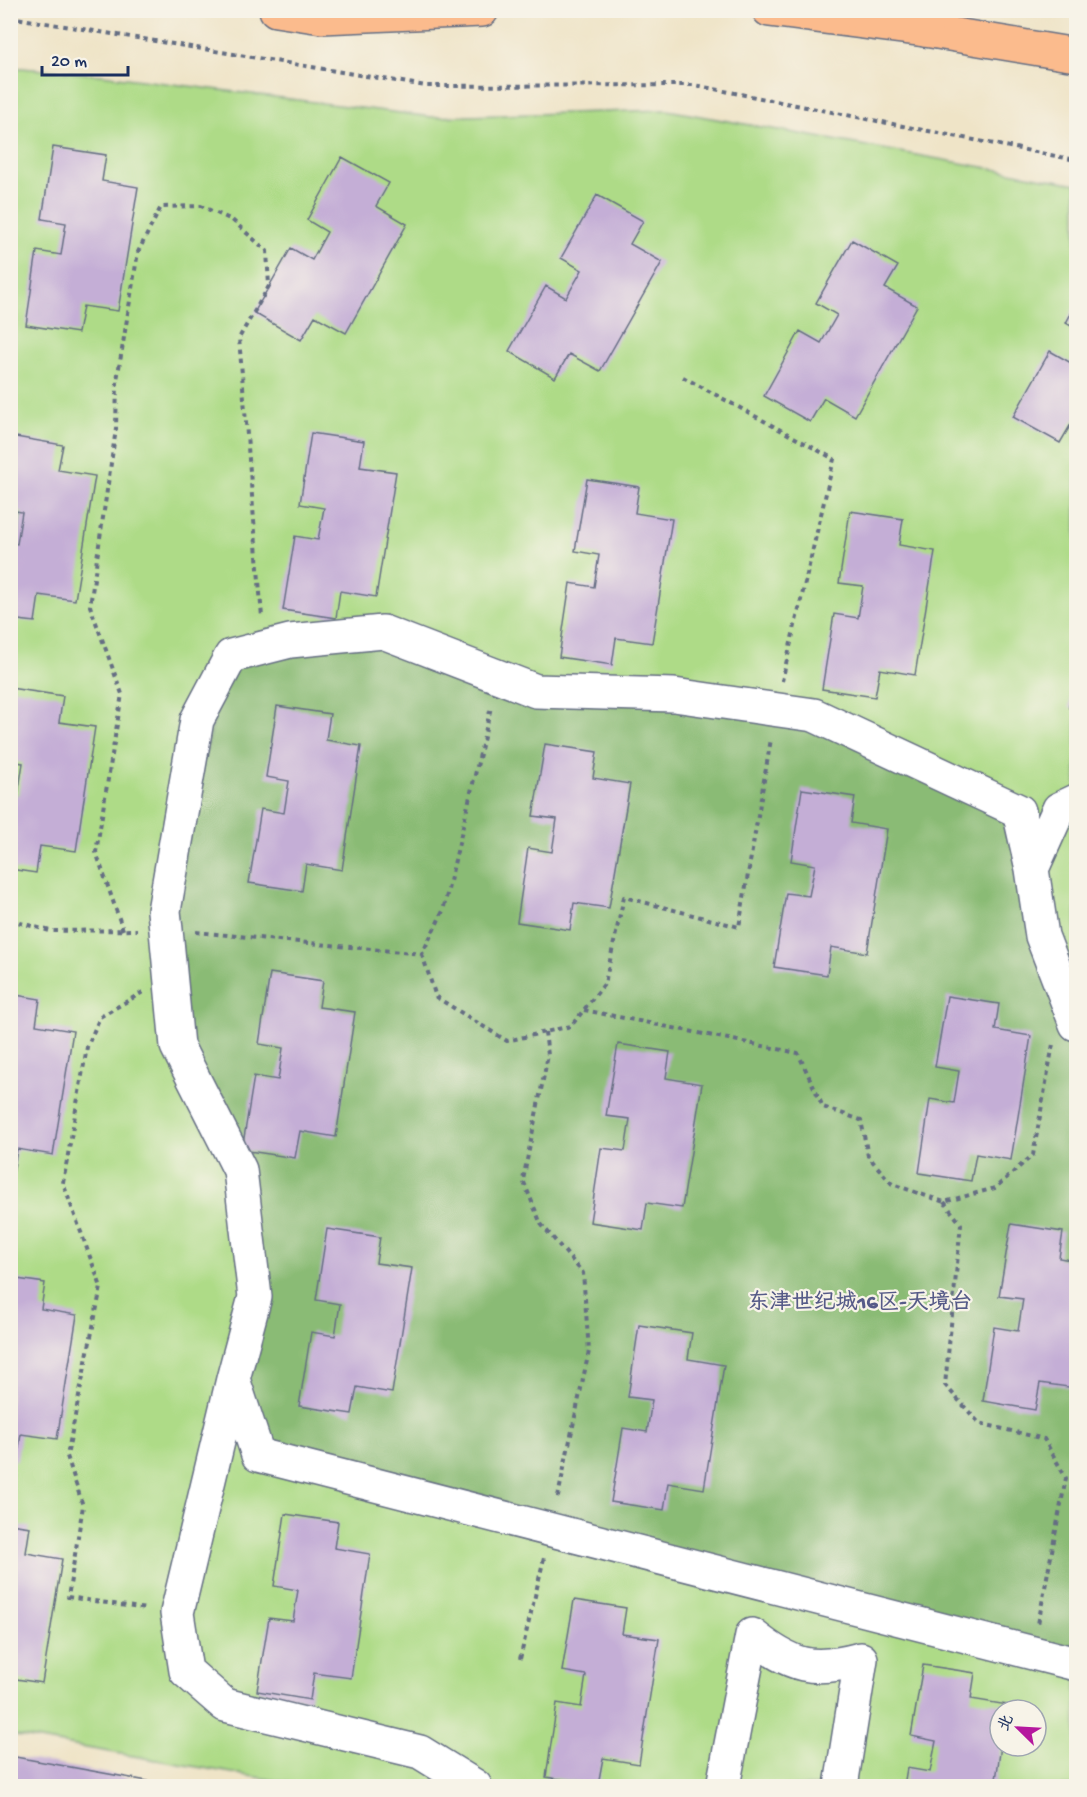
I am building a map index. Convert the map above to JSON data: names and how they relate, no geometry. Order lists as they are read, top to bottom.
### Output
{
  "districts": ["东津世纪城16区-天境台"],
  "scale_bar": "20 m",
  "north": "top left"
}
